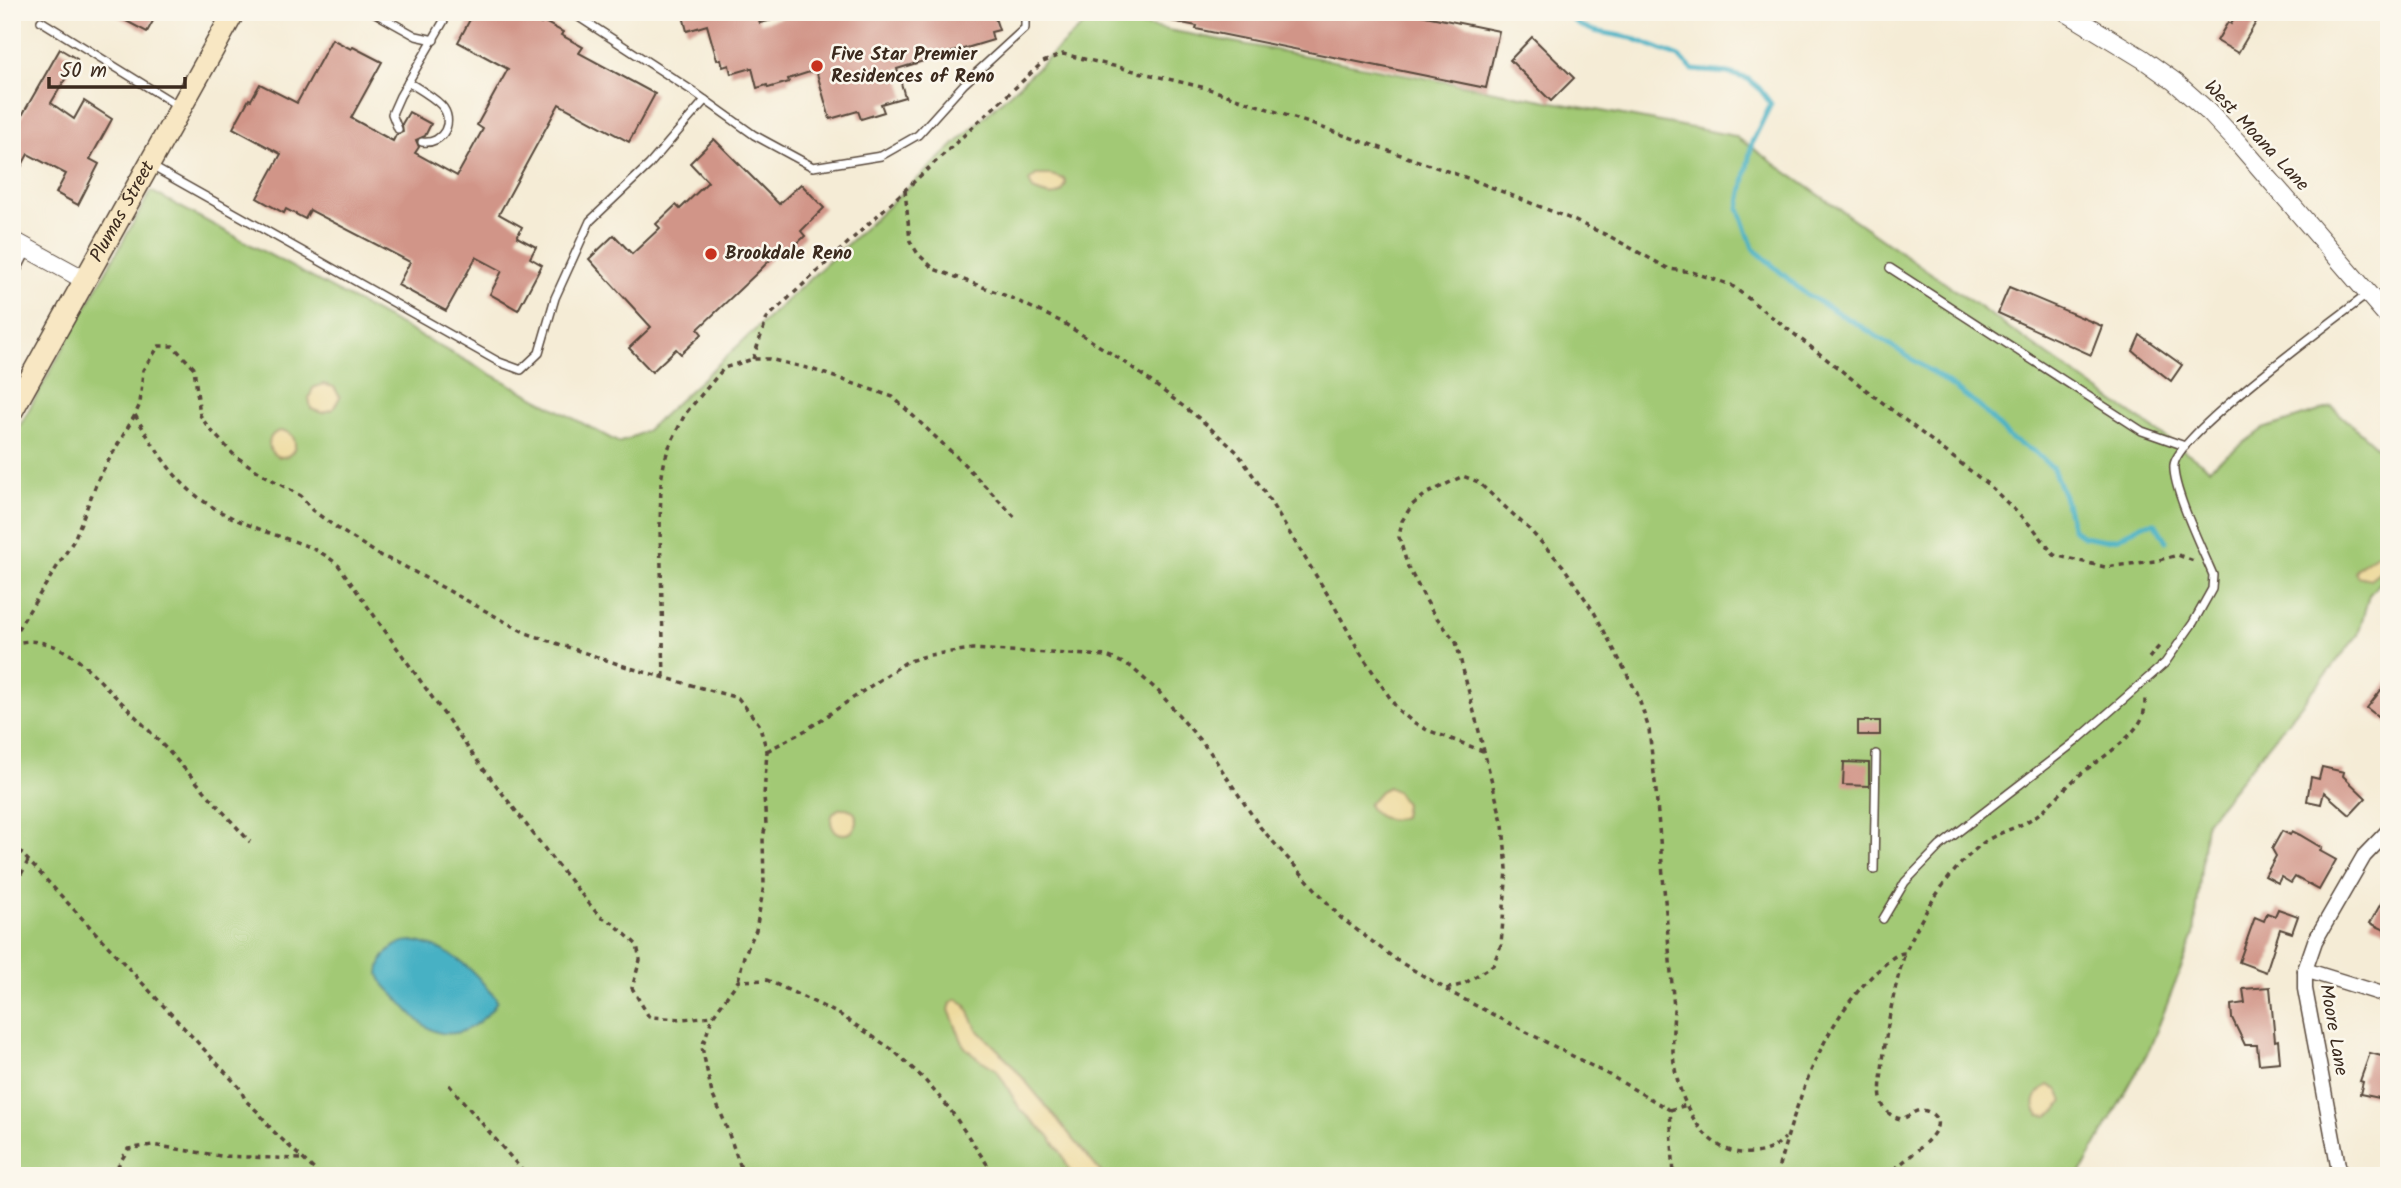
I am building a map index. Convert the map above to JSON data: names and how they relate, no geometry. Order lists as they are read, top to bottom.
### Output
{
  "streets": {
    "main road": ["Plumas Street"],
    "street": ["West Moana Lane", "Moore Lane"]
  },
  "places": ["Five Star Premier Residences of Reno", "Brookdale Reno"],
  "scale_bar": "50 m"
}
